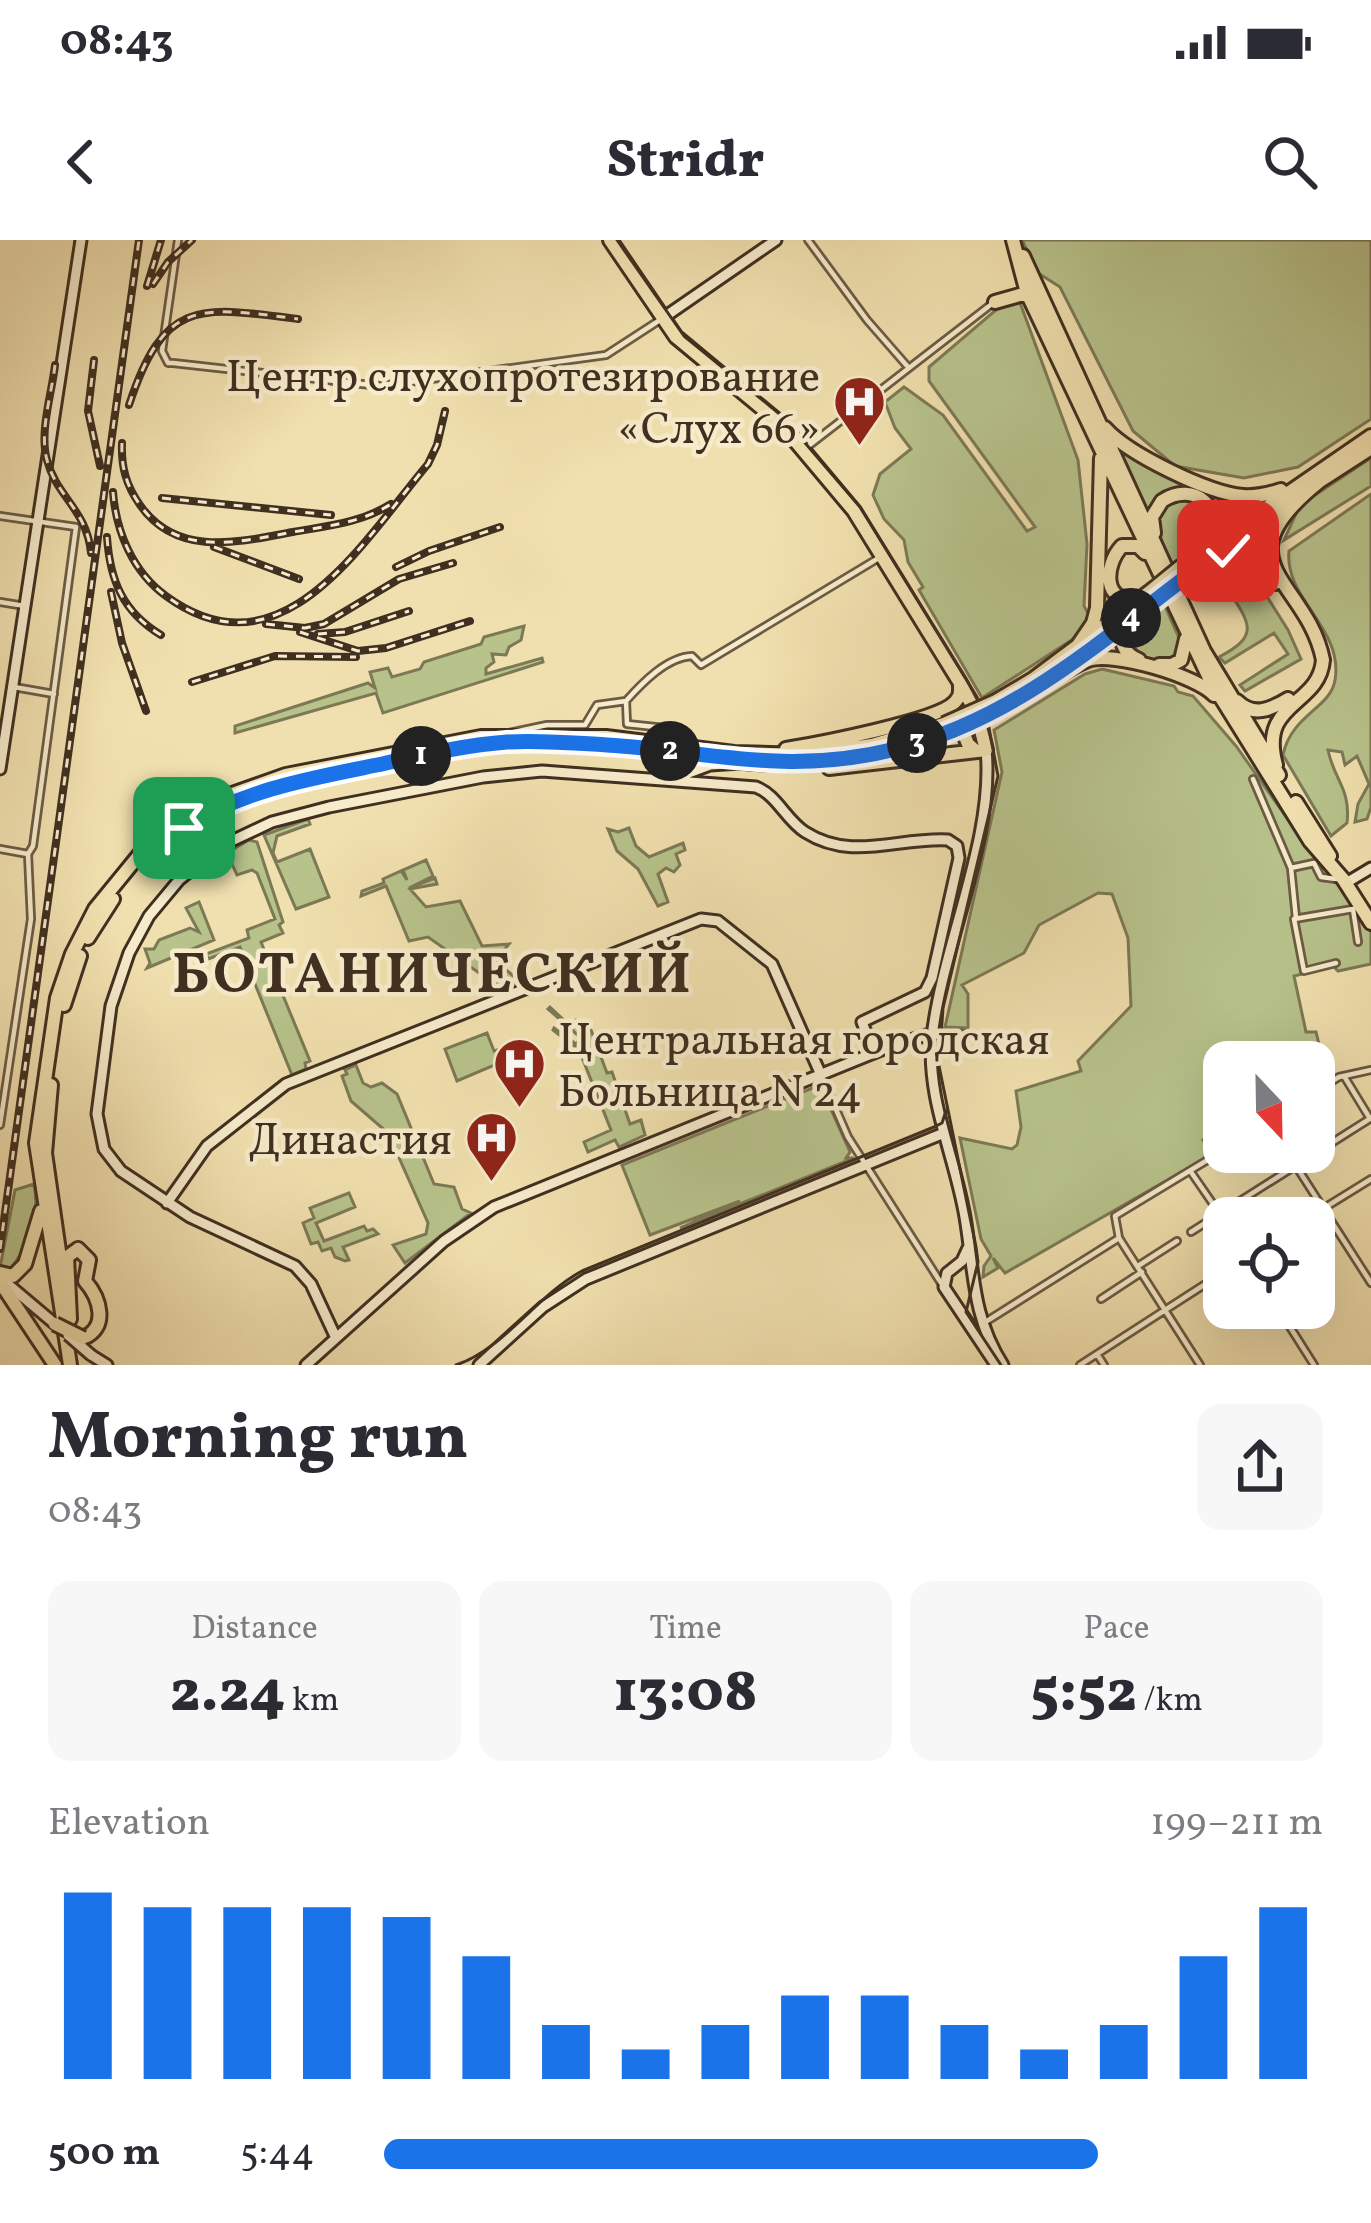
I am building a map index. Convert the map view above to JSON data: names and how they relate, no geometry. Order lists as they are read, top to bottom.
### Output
{
  "districts": ["БОТАНИЧЕСКИЙ"],
  "places": {
    "hospital": ["Центр слухопротезирование «Слух 66»", "Центральная городская Больница N 24", "Династия"]
  },
  "north": "bottom",
  "page": {
    "status": "08:43",
    "header": "Stridr",
    "pins": [
      "4",
      "3",
      "2",
      "1"
    ],
    "heading": ["Morning run", "08:43"],
    "stats": [
      ["Distance", "2.24 km"],
      ["Time", "13:08"],
      ["Pace", "5:52 /km"]
    ],
    "chart": ["Elevation", "199–211 m"],
    "list": [
      {
        "name": "500 m",
        "note": "5:44"
      }
    ]
  }
}
